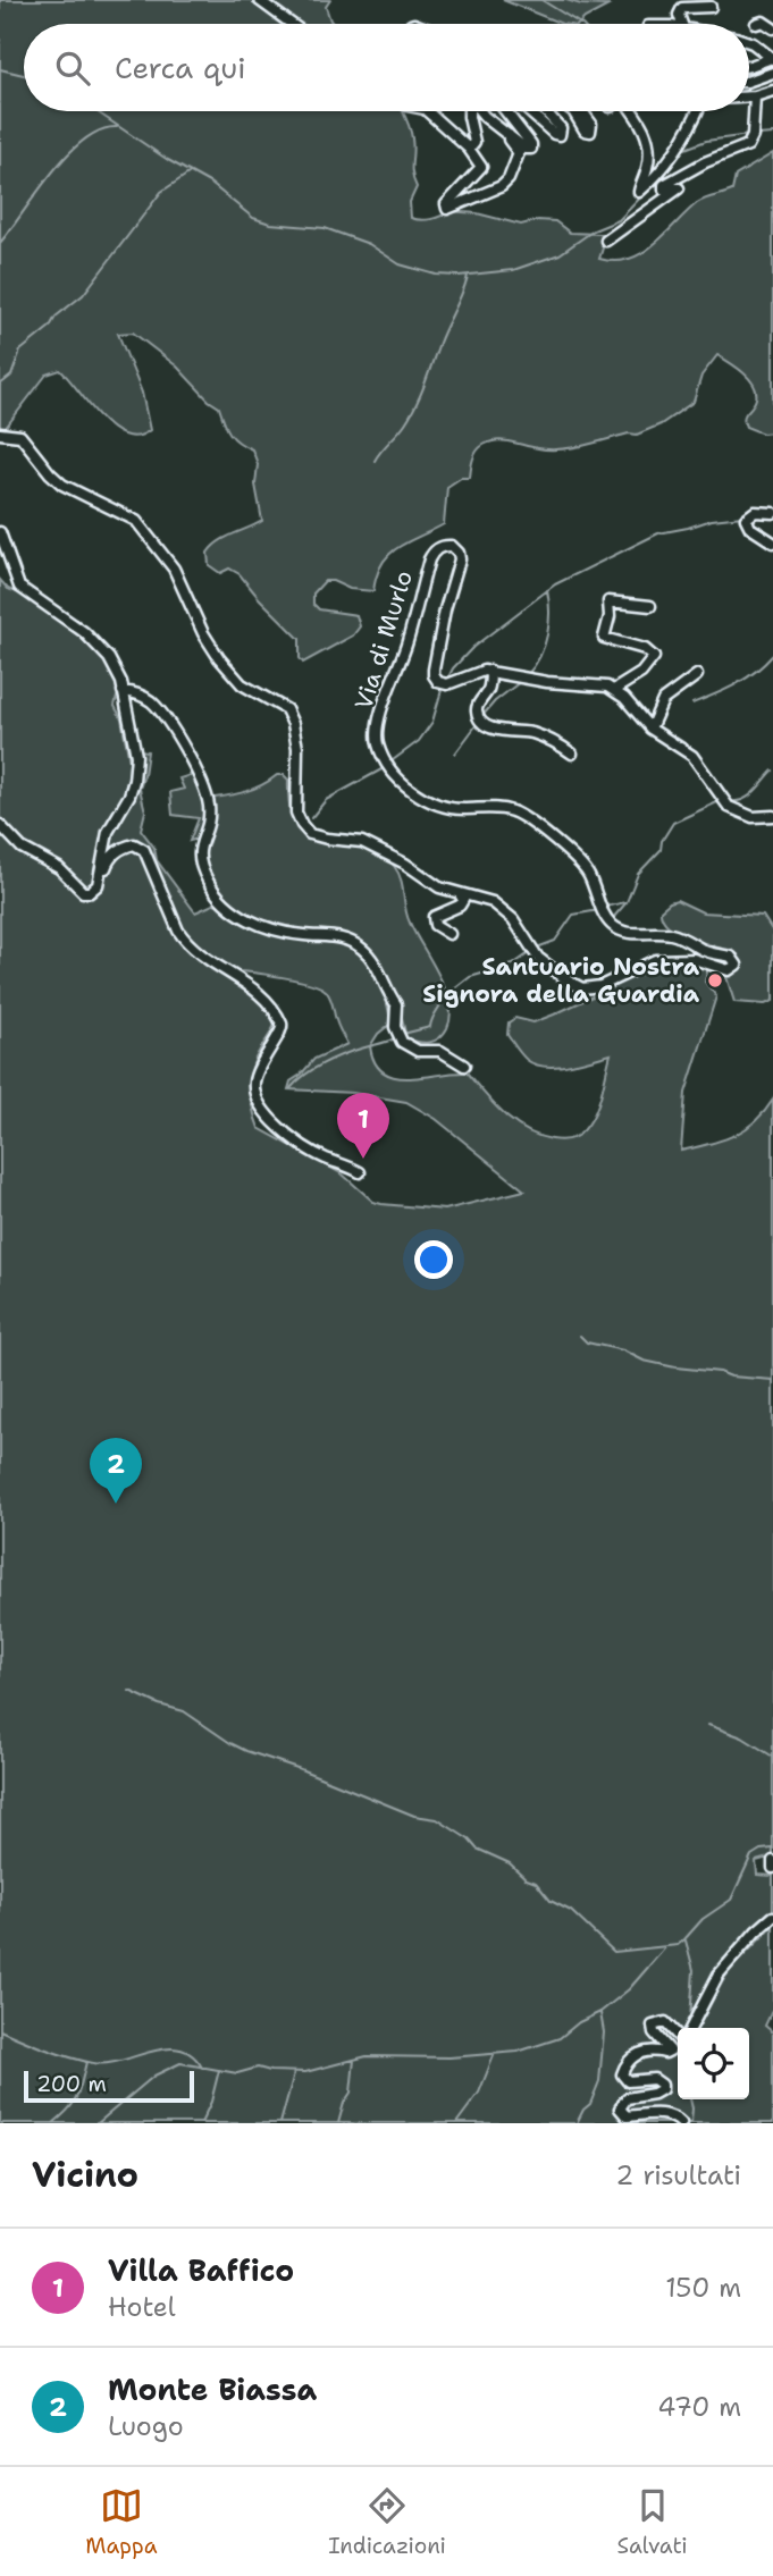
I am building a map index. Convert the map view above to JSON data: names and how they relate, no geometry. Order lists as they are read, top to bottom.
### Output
{
  "streets": {
    "street": ["Via di Murlo"]
  },
  "places": ["Santuario Nostra Signora della Guardia"],
  "scale_bar": "200 m",
  "page": {
    "search": "Cerca qui",
    "pins": ["1", "2"],
    "scale": "200 m",
    "heading": ["Vicino", "2 risultati"],
    "list": [
      {
        "mark": "1",
        "name": "Villa Baffico",
        "note": "Hotel",
        "value": "150 m"
      },
      {
        "mark": "2",
        "name": "Monte Biassa",
        "note": "Luogo",
        "value": "470 m"
      }
    ],
    "nav": ["Mappa", "Indicazioni", "Salvati"]
  }
}
